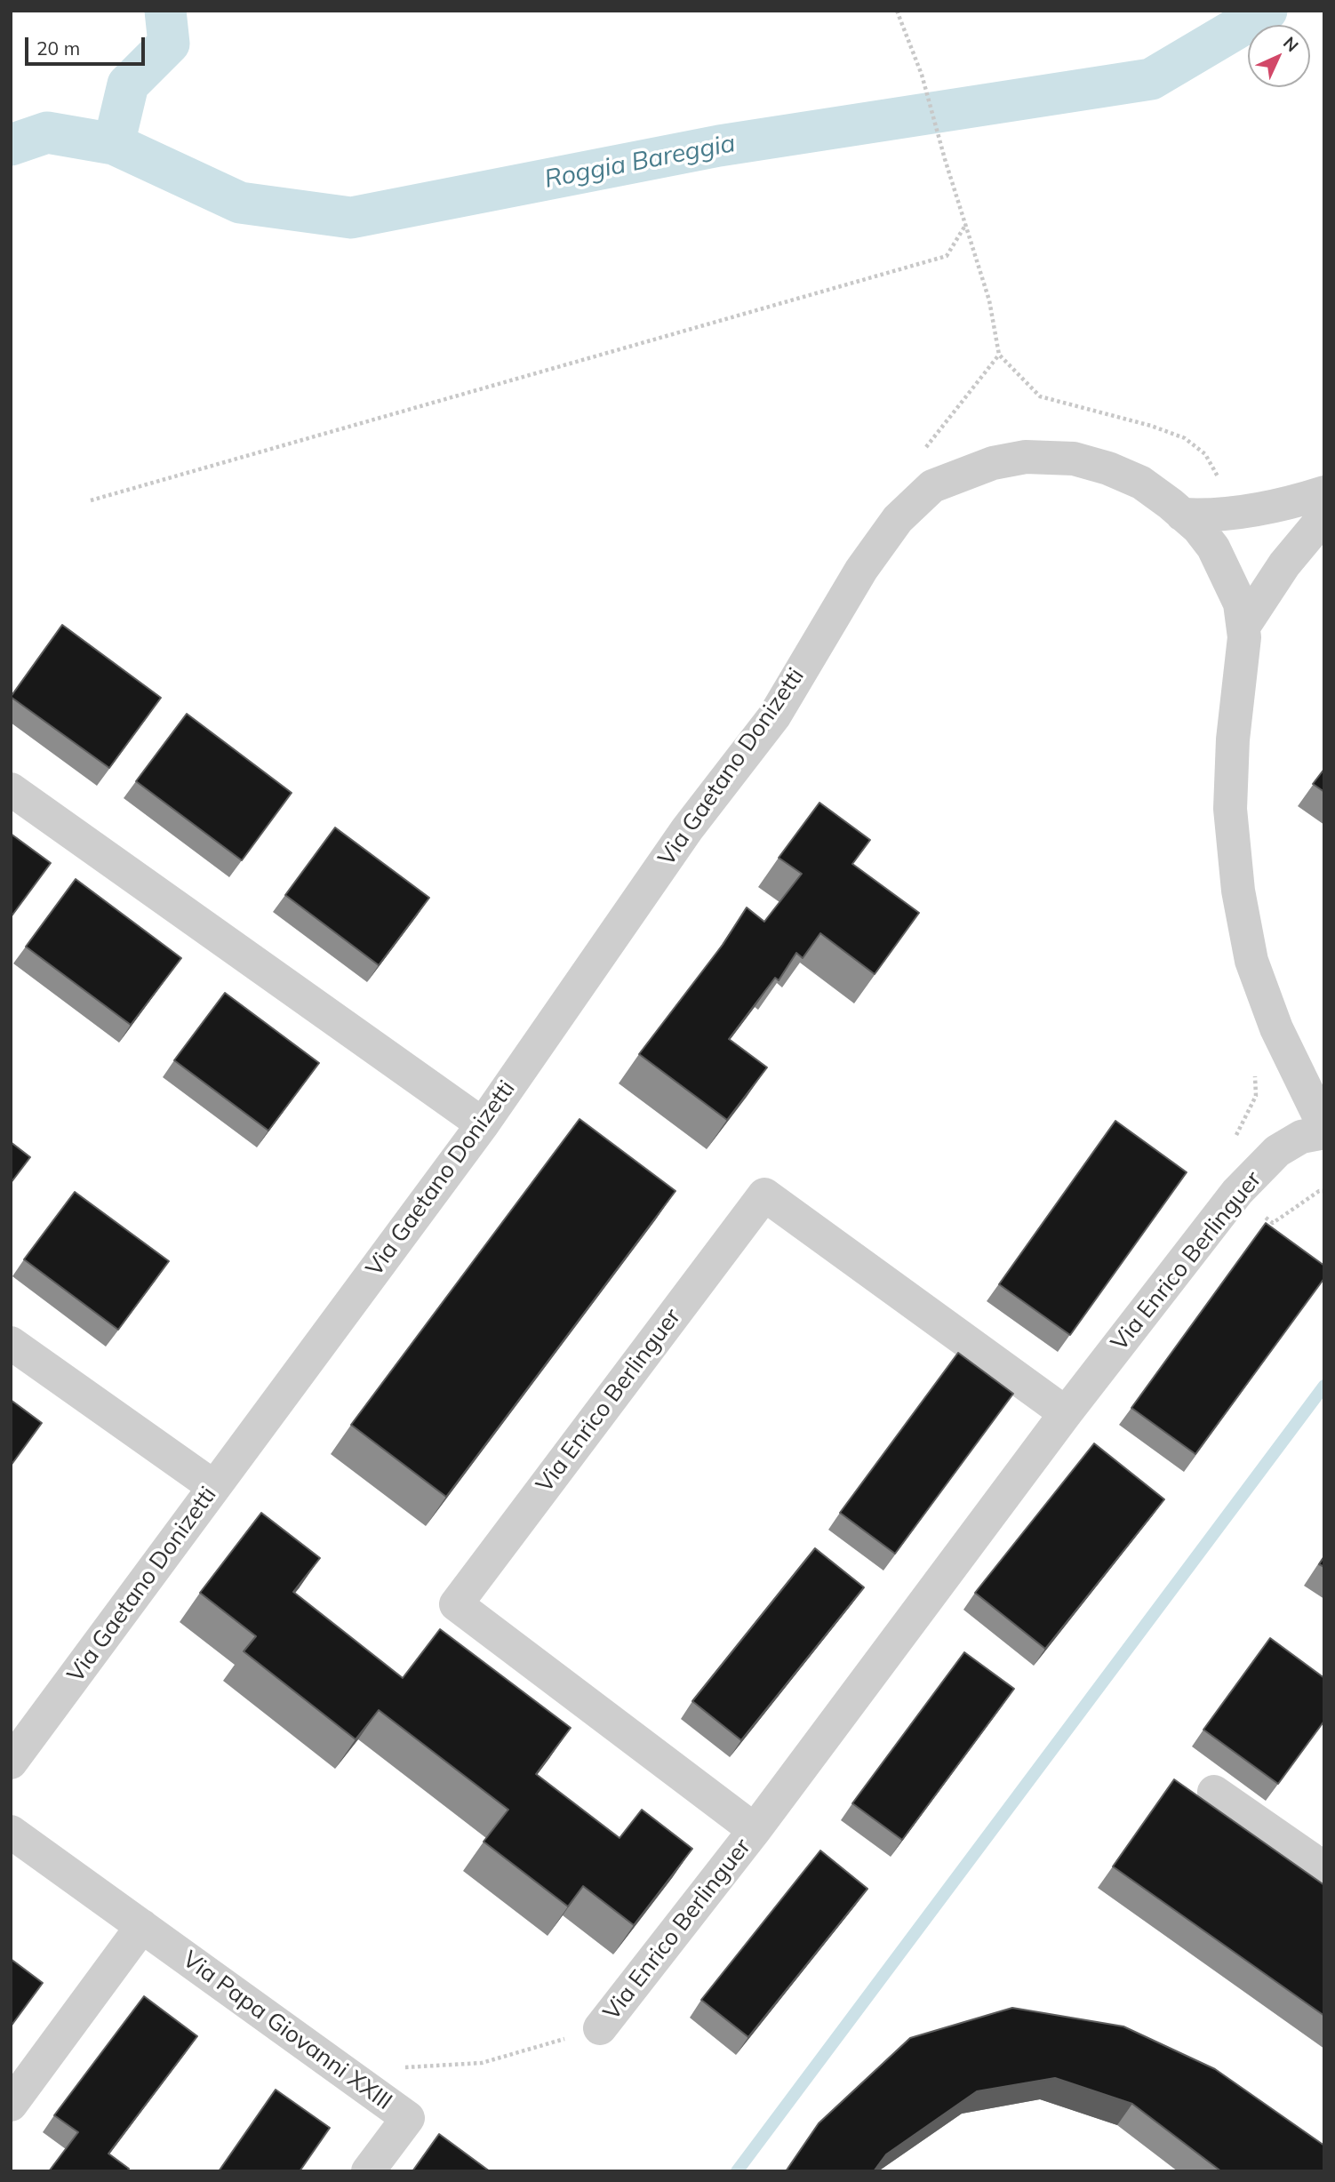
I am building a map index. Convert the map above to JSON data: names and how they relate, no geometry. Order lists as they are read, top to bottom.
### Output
{
  "streets": {
    "street": ["Via Gaetano Donizetti", "Via Enrico Berlinguer", "Via Papa Giovanni XXIII"]
  },
  "water": ["Roggia Bareggia"],
  "scale_bar": "20 m",
  "north": "top right"
}
